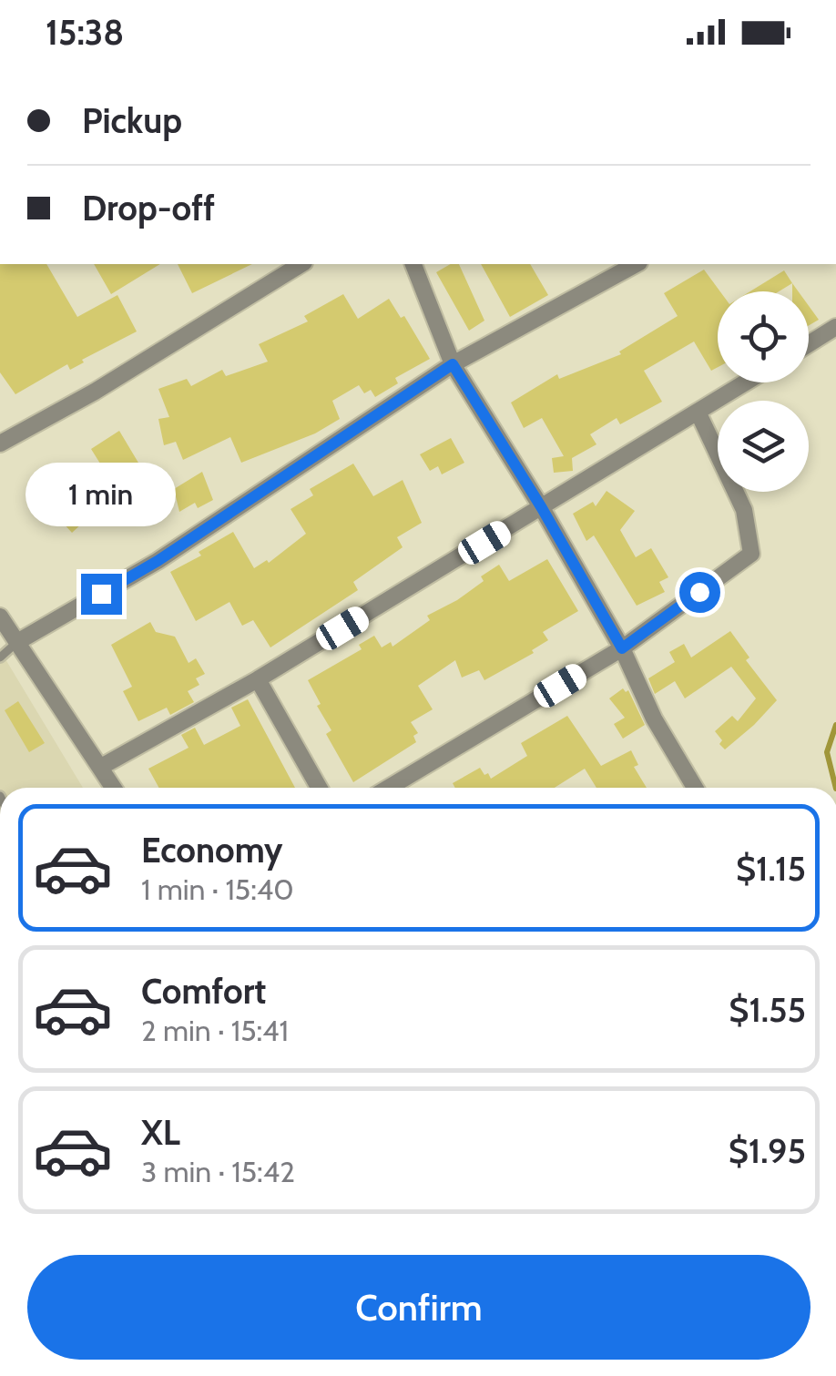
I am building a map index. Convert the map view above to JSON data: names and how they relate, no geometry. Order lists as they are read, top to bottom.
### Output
{
  "page": {
    "status": "15:38",
    "banner": ["Pickup", "Drop-off"],
    "bubble": "1 min",
    "list": [
      {
        "name": "Economy",
        "note": "1 min · 15:40",
        "value": "$1.15"
      },
      {
        "name": "Comfort",
        "note": "2 min · 15:41",
        "value": "$1.55"
      },
      {
        "name": "XL",
        "note": "3 min · 15:42",
        "value": "$1.95"
      }
    ],
    "buttons": "Confirm"
  }
}
